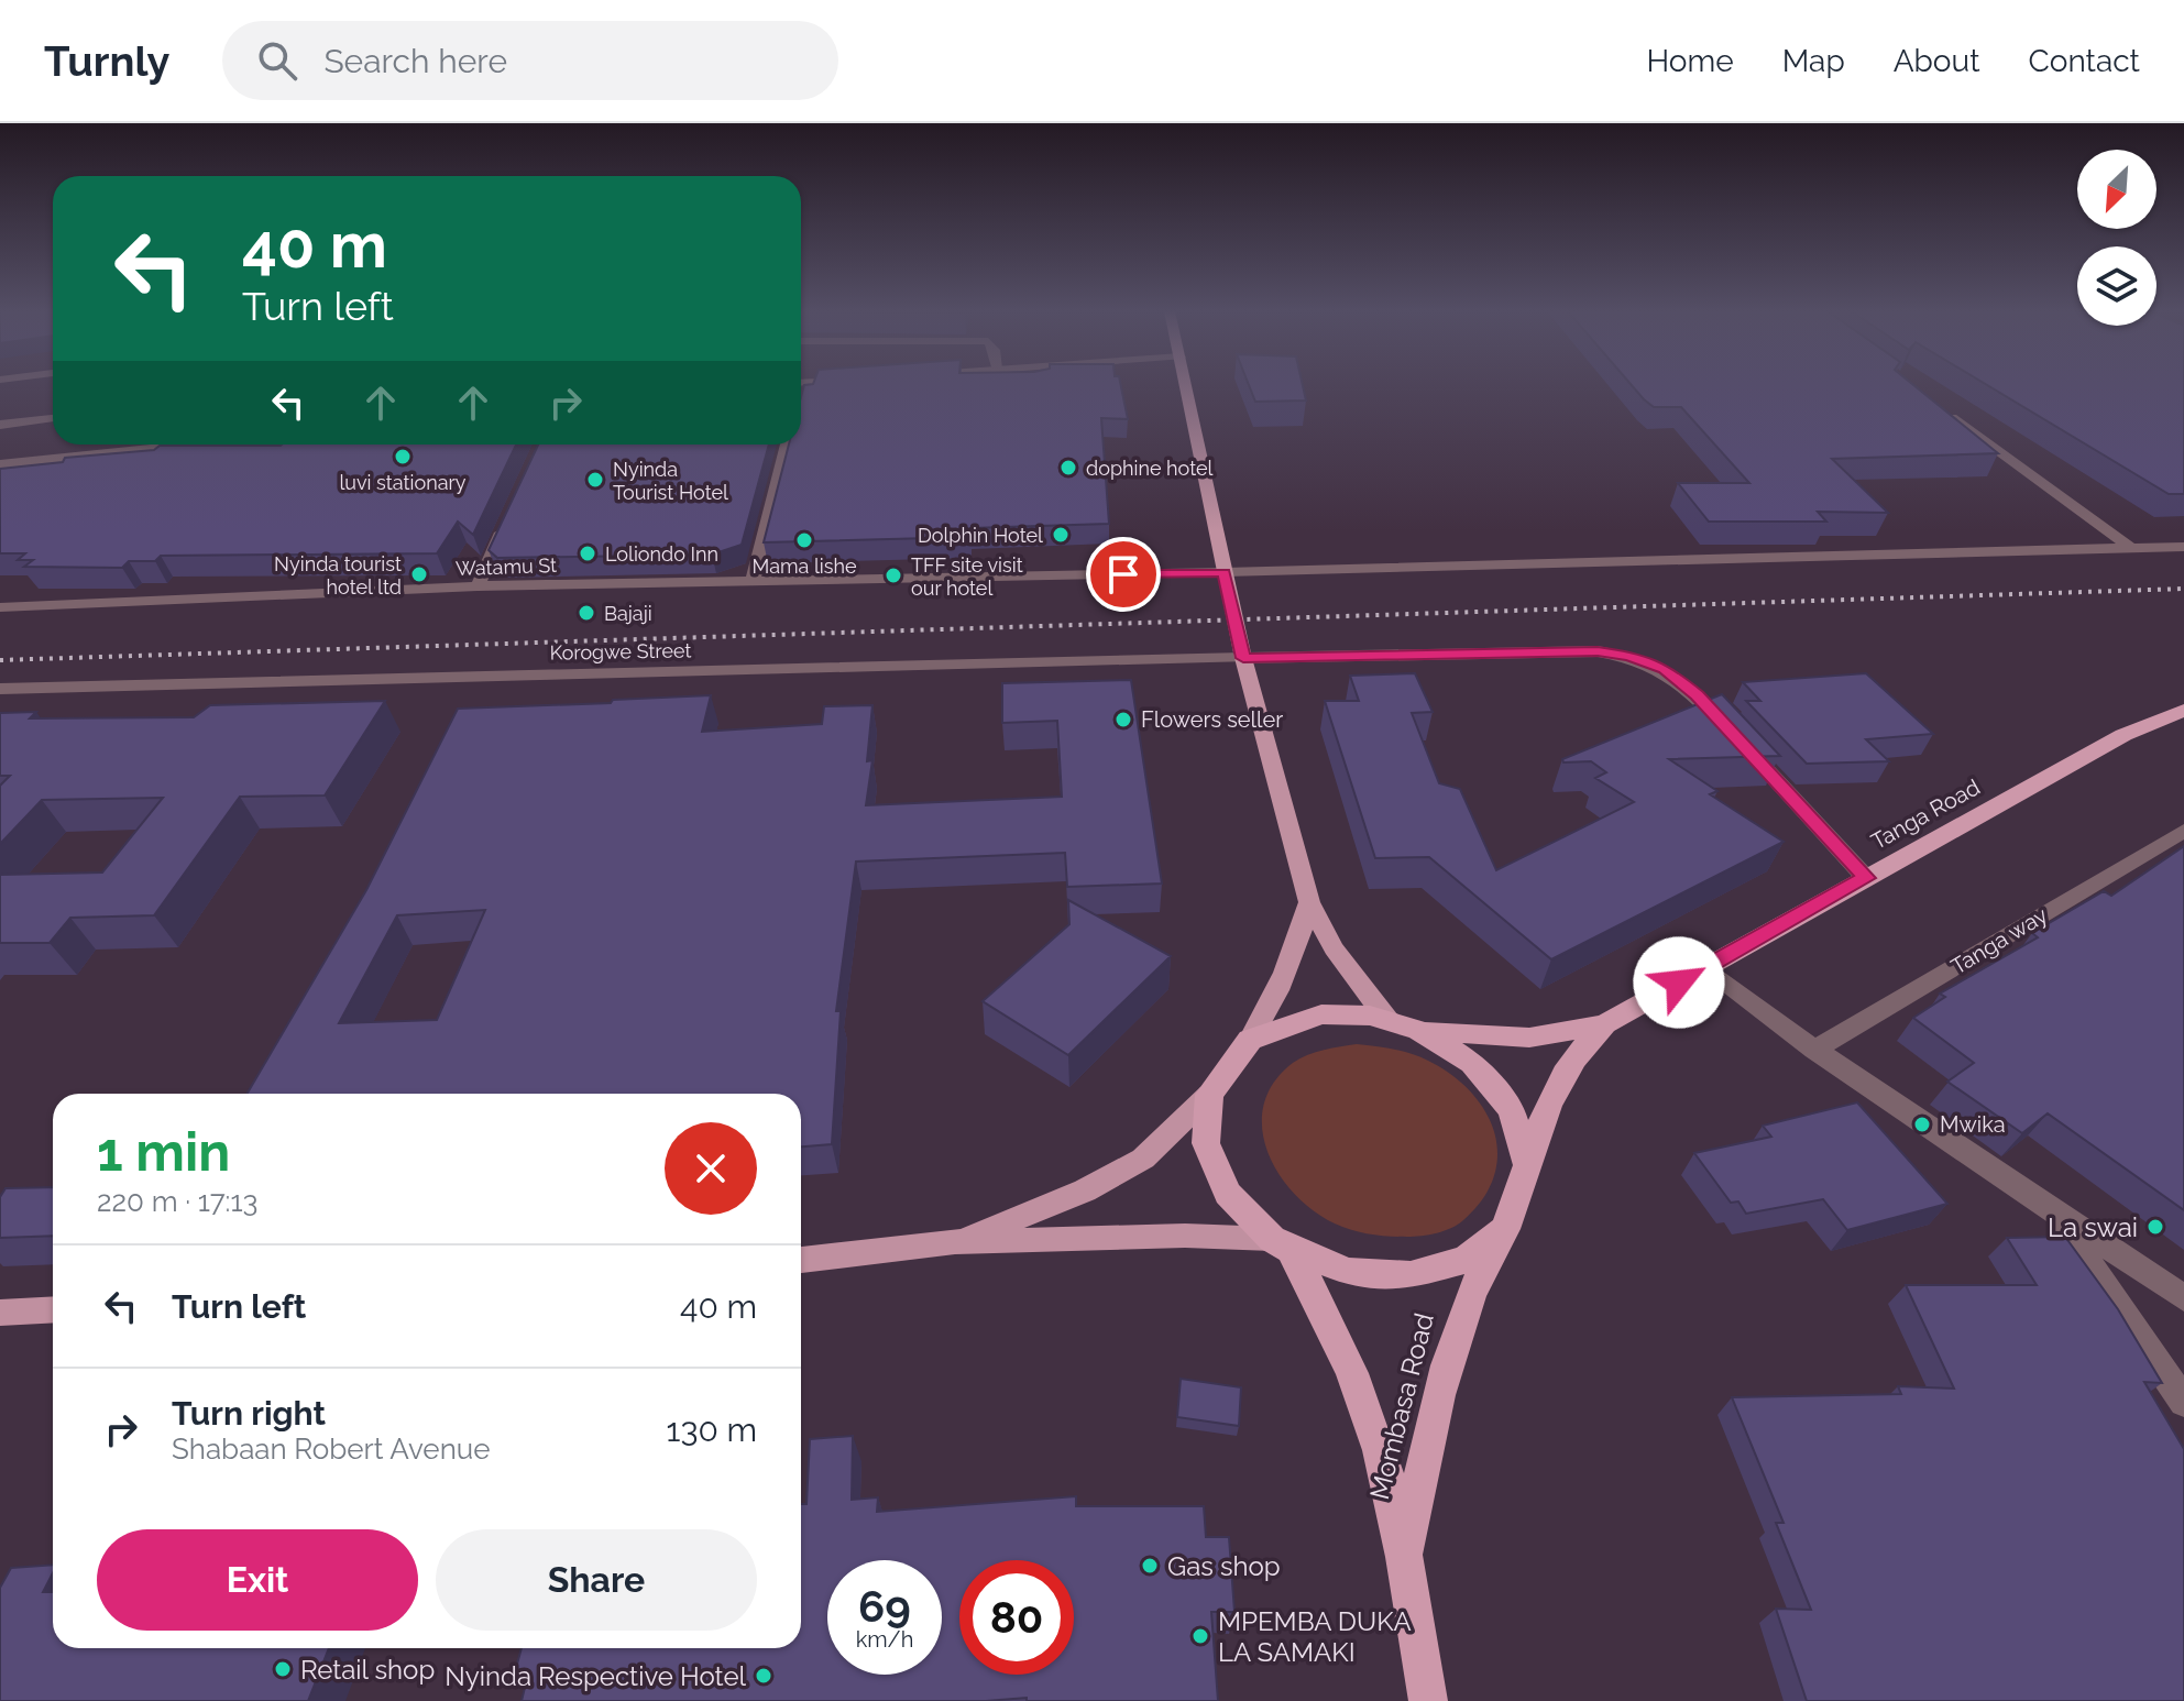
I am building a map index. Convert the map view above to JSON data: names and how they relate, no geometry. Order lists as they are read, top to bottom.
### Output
{
  "streets": {
    "highway": ["Tanga Road", "Mombasa Road"],
    "street": ["Watamu St", "Korogwe Street", "Tanga way"]
  },
  "crossings": [
    ["Korogwe Street", "Tanga Road"]
  ],
  "places": [
    "luvi stationary",
    "dophine hotel",
    "Nyinda Tourist Hotel",
    "Dolphin Hotel",
    "Mama lishe",
    "Loliondo Inn",
    "Nyinda tourist hotel ltd",
    "TFF site visit our hotel",
    "Bajaji",
    "Flowers seller",
    "Mwika",
    "La swai",
    "Gas shop",
    "MPEMBA DUKA LA SAMAKI",
    "Retail shop",
    "Nyinda Respective Hotel"
  ],
  "north": "bottom left",
  "page": {
    "header": "Turnly",
    "search": "Search here",
    "nav": [
      "Home",
      "Map",
      "About",
      "Contact"
    ],
    "turn": ["40 m", "Turn left"],
    "heading": ["1 min", "220 m · 17:13"],
    "list": [
      {
        "name": "Turn left",
        "value": "40 m"
      },
      {
        "name": "Turn right",
        "note": "Shabaan Robert Avenue",
        "value": "130 m"
      }
    ],
    "buttons": ["Exit", "Share"],
    "speed": "69 km/h",
    "limit": "80"
  }
}
